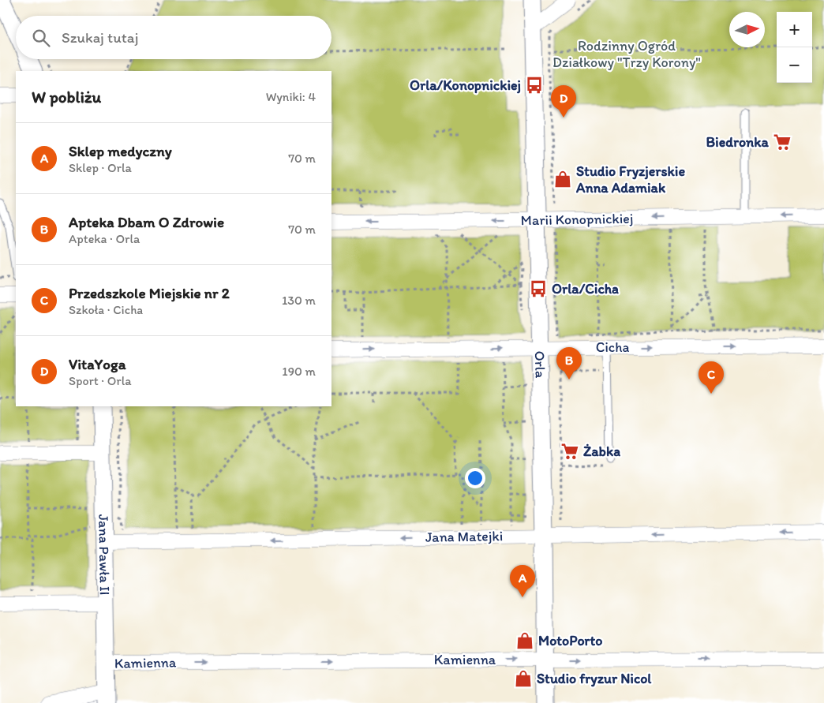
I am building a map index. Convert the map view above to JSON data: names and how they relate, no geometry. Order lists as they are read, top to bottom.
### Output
{
  "streets": {
    "street": [
      "Marii Konopnickiej",
      "Cicha",
      "Orla",
      "Jana Matejki",
      "Jana Pawła II",
      "Kamienna"
    ]
  },
  "crossings": [
    ["Marii Konopnickiej", "Orla"],
    ["Cicha", "Orla"],
    ["Orla", "Jana Matejki"],
    ["Orla", "Kamienna"],
    ["Jana Matejki", "Jana Pawła II"],
    ["Jana Pawła II", "Kamienna"]
  ],
  "one_way": [
    "Marii Konopnickiej",
    "Cicha",
    "Jana Matejki",
    "Kamienna"
  ],
  "parks": ["Rodzinny Ogród Działkowy \"Trzy Korony\""],
  "places": {
    "bus stop": ["Orla/Konopnickiej", "Orla/Cicha"],
    "supermarket": ["Biedronka", "Żabka"],
    "shop": ["Studio Fryzjerskie Anna Adamiak", "MotoPorto", "Studio fryzur Nicol"]
  },
  "north": "right",
  "page": {
    "map_buttons": ["+", "−"],
    "search": "Szukaj tutaj",
    "heading": ["W pobliżu", "Wyniki: 4"],
    "pins": [
      "D",
      "B",
      "C",
      "A"
    ],
    "list": [
      {
        "mark": "A",
        "name": "Sklep medyczny",
        "note": "Sklep · Orla",
        "value": "70 m"
      },
      {
        "mark": "B",
        "name": "Apteka Dbam O Zdrowie",
        "note": "Apteka · Orla",
        "value": "70 m"
      },
      {
        "mark": "C",
        "name": "Przedszkole Miejskie nr 2",
        "note": "Szkoła · Cicha",
        "value": "130 m"
      },
      {
        "mark": "D",
        "name": "VitaYoga",
        "note": "Sport · Orla",
        "value": "190 m"
      }
    ]
  }
}
